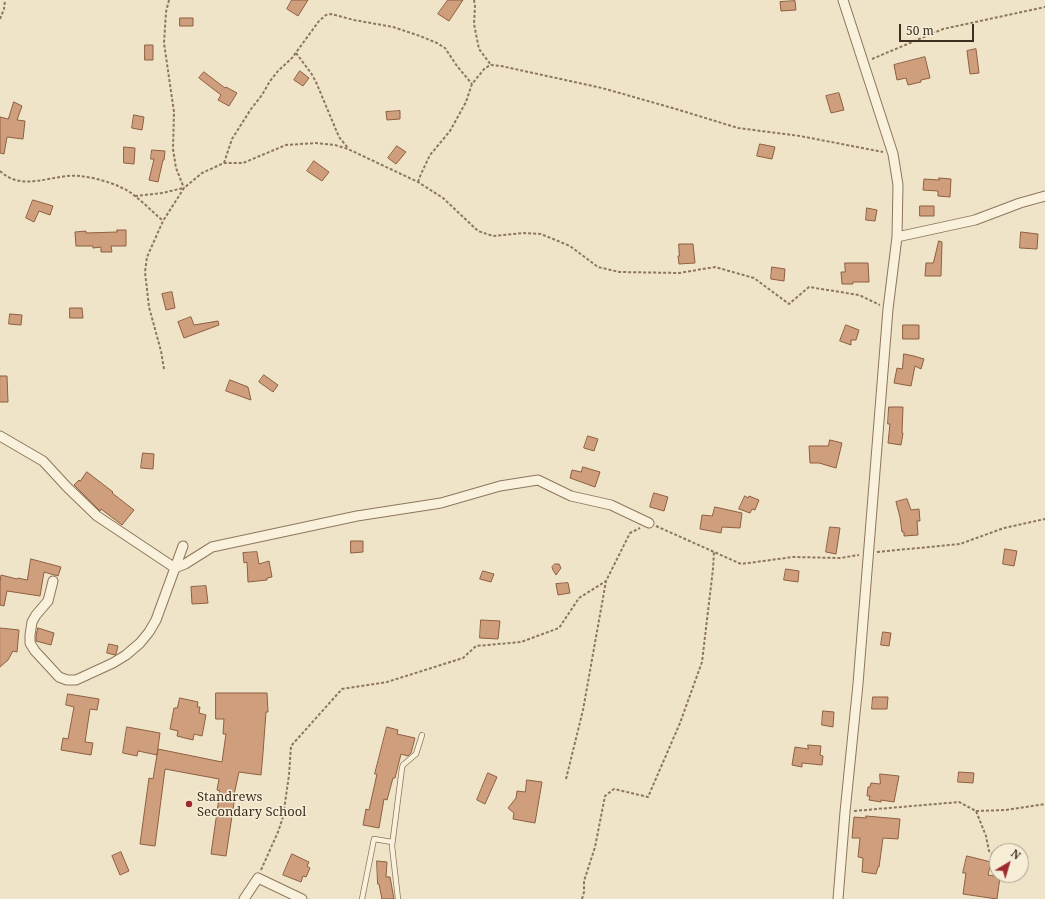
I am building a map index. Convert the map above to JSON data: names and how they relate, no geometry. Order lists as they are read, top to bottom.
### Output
{
  "places": ["Standrews Secondary School"],
  "scale_bar": "50 m",
  "north": "top right"
}
